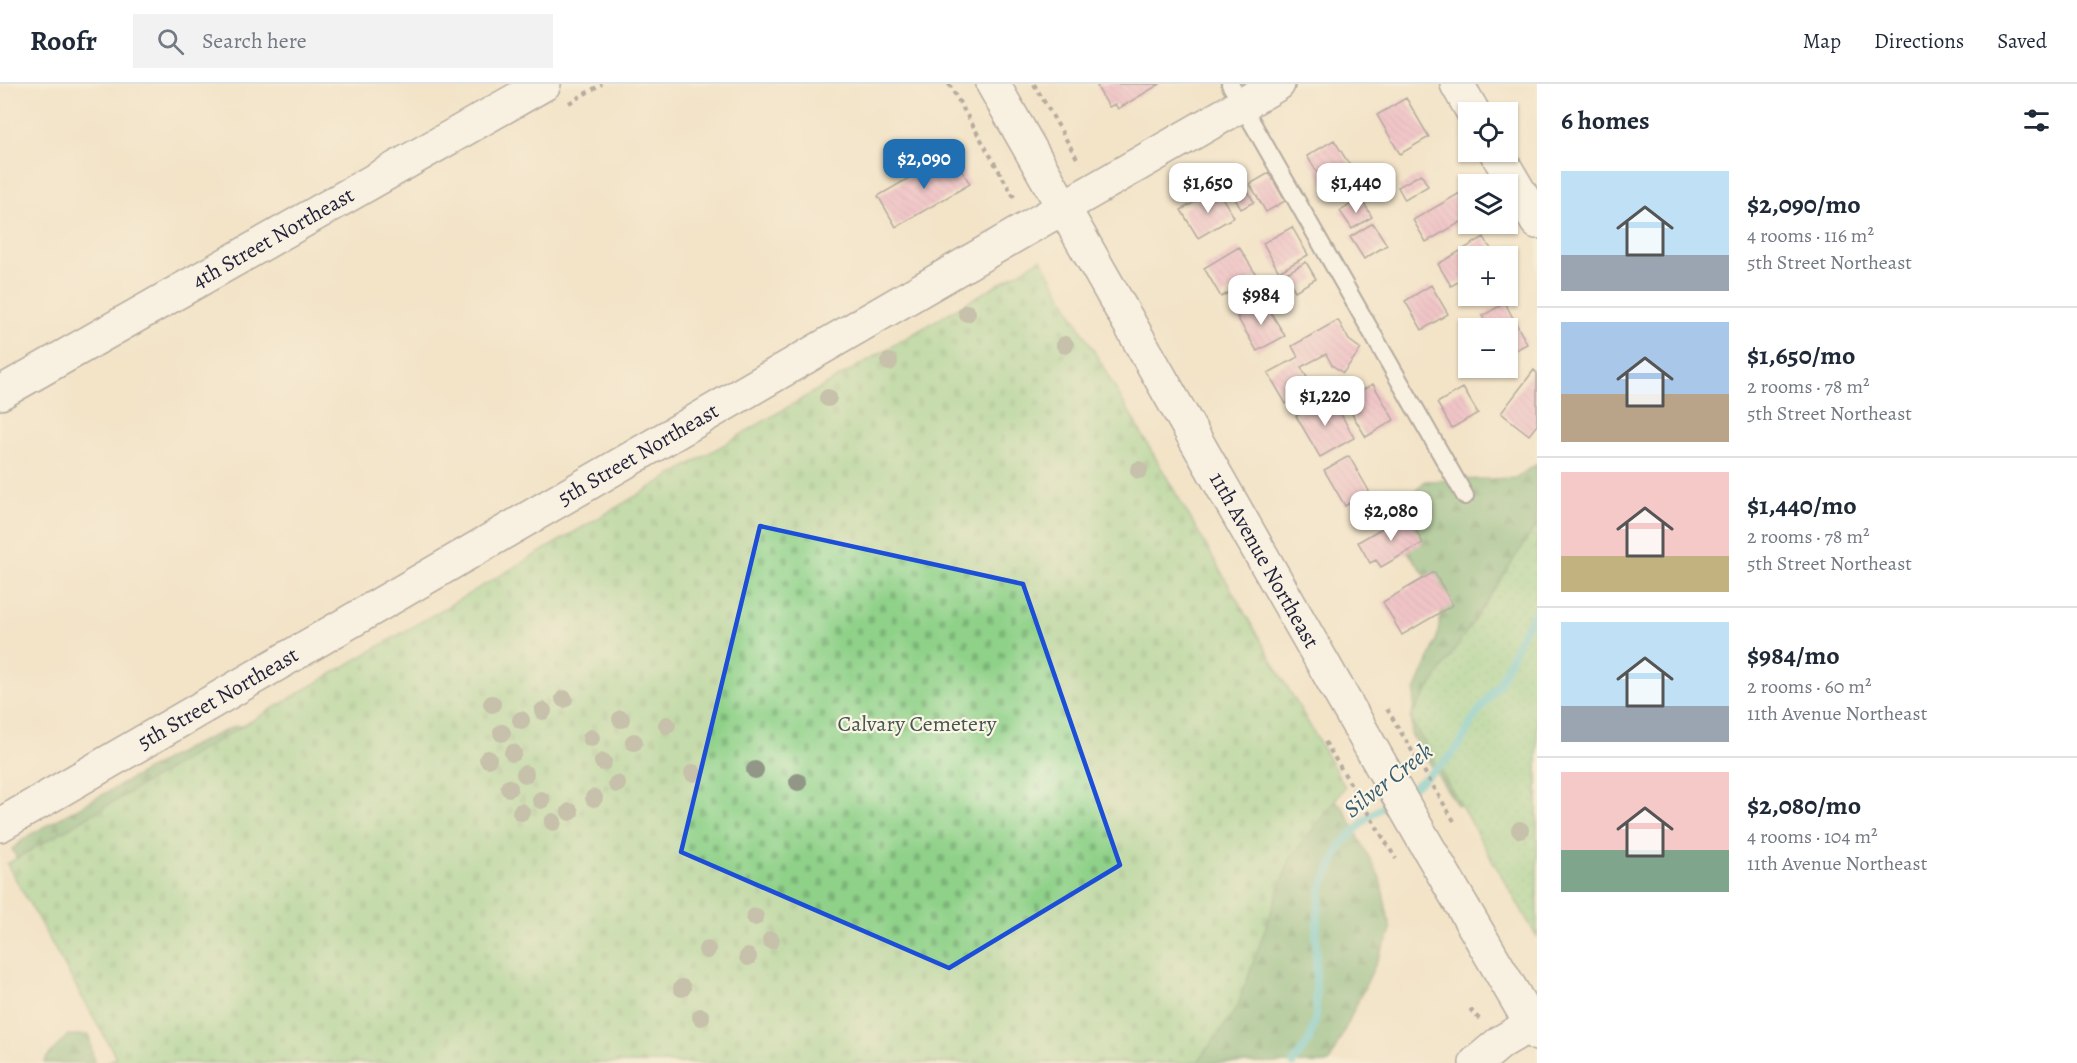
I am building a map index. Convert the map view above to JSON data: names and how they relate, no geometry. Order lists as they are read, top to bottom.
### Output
{
  "streets": {
    "street": ["4th Street Northeast", "5th Street Northeast", "11th Avenue Northeast"]
  },
  "crossings": [
    ["5th Street Northeast", "11th Avenue Northeast"]
  ],
  "water": ["Silver Creek"],
  "parks": ["Calvary Cemetery"],
  "page": {
    "header": "Roofr",
    "search": "Search here",
    "nav": ["Map", "Directions", "Saved"],
    "heading": "6 homes",
    "map_buttons": ["+", "−"],
    "price": [
      "$2,090",
      "$1,650",
      "$1,440",
      "$984",
      "$1,220",
      "$2,080"
    ],
    "list": [
      {
        "name": "$2,090/mo",
        "note": "4 rooms · 116 m² · 5th Street Northeast"
      },
      {
        "name": "$1,650/mo",
        "note": "2 rooms · 78 m² · 5th Street Northeast"
      },
      {
        "name": "$1,440/mo",
        "note": "2 rooms · 78 m² · 5th Street Northeast"
      },
      {
        "name": "$984/mo",
        "note": "2 rooms · 60 m² · 11th Avenue Northeast"
      },
      {
        "name": "$2,080/mo",
        "note": "4 rooms · 104 m² · 11th Avenue Northeast"
      }
    ]
  }
}
